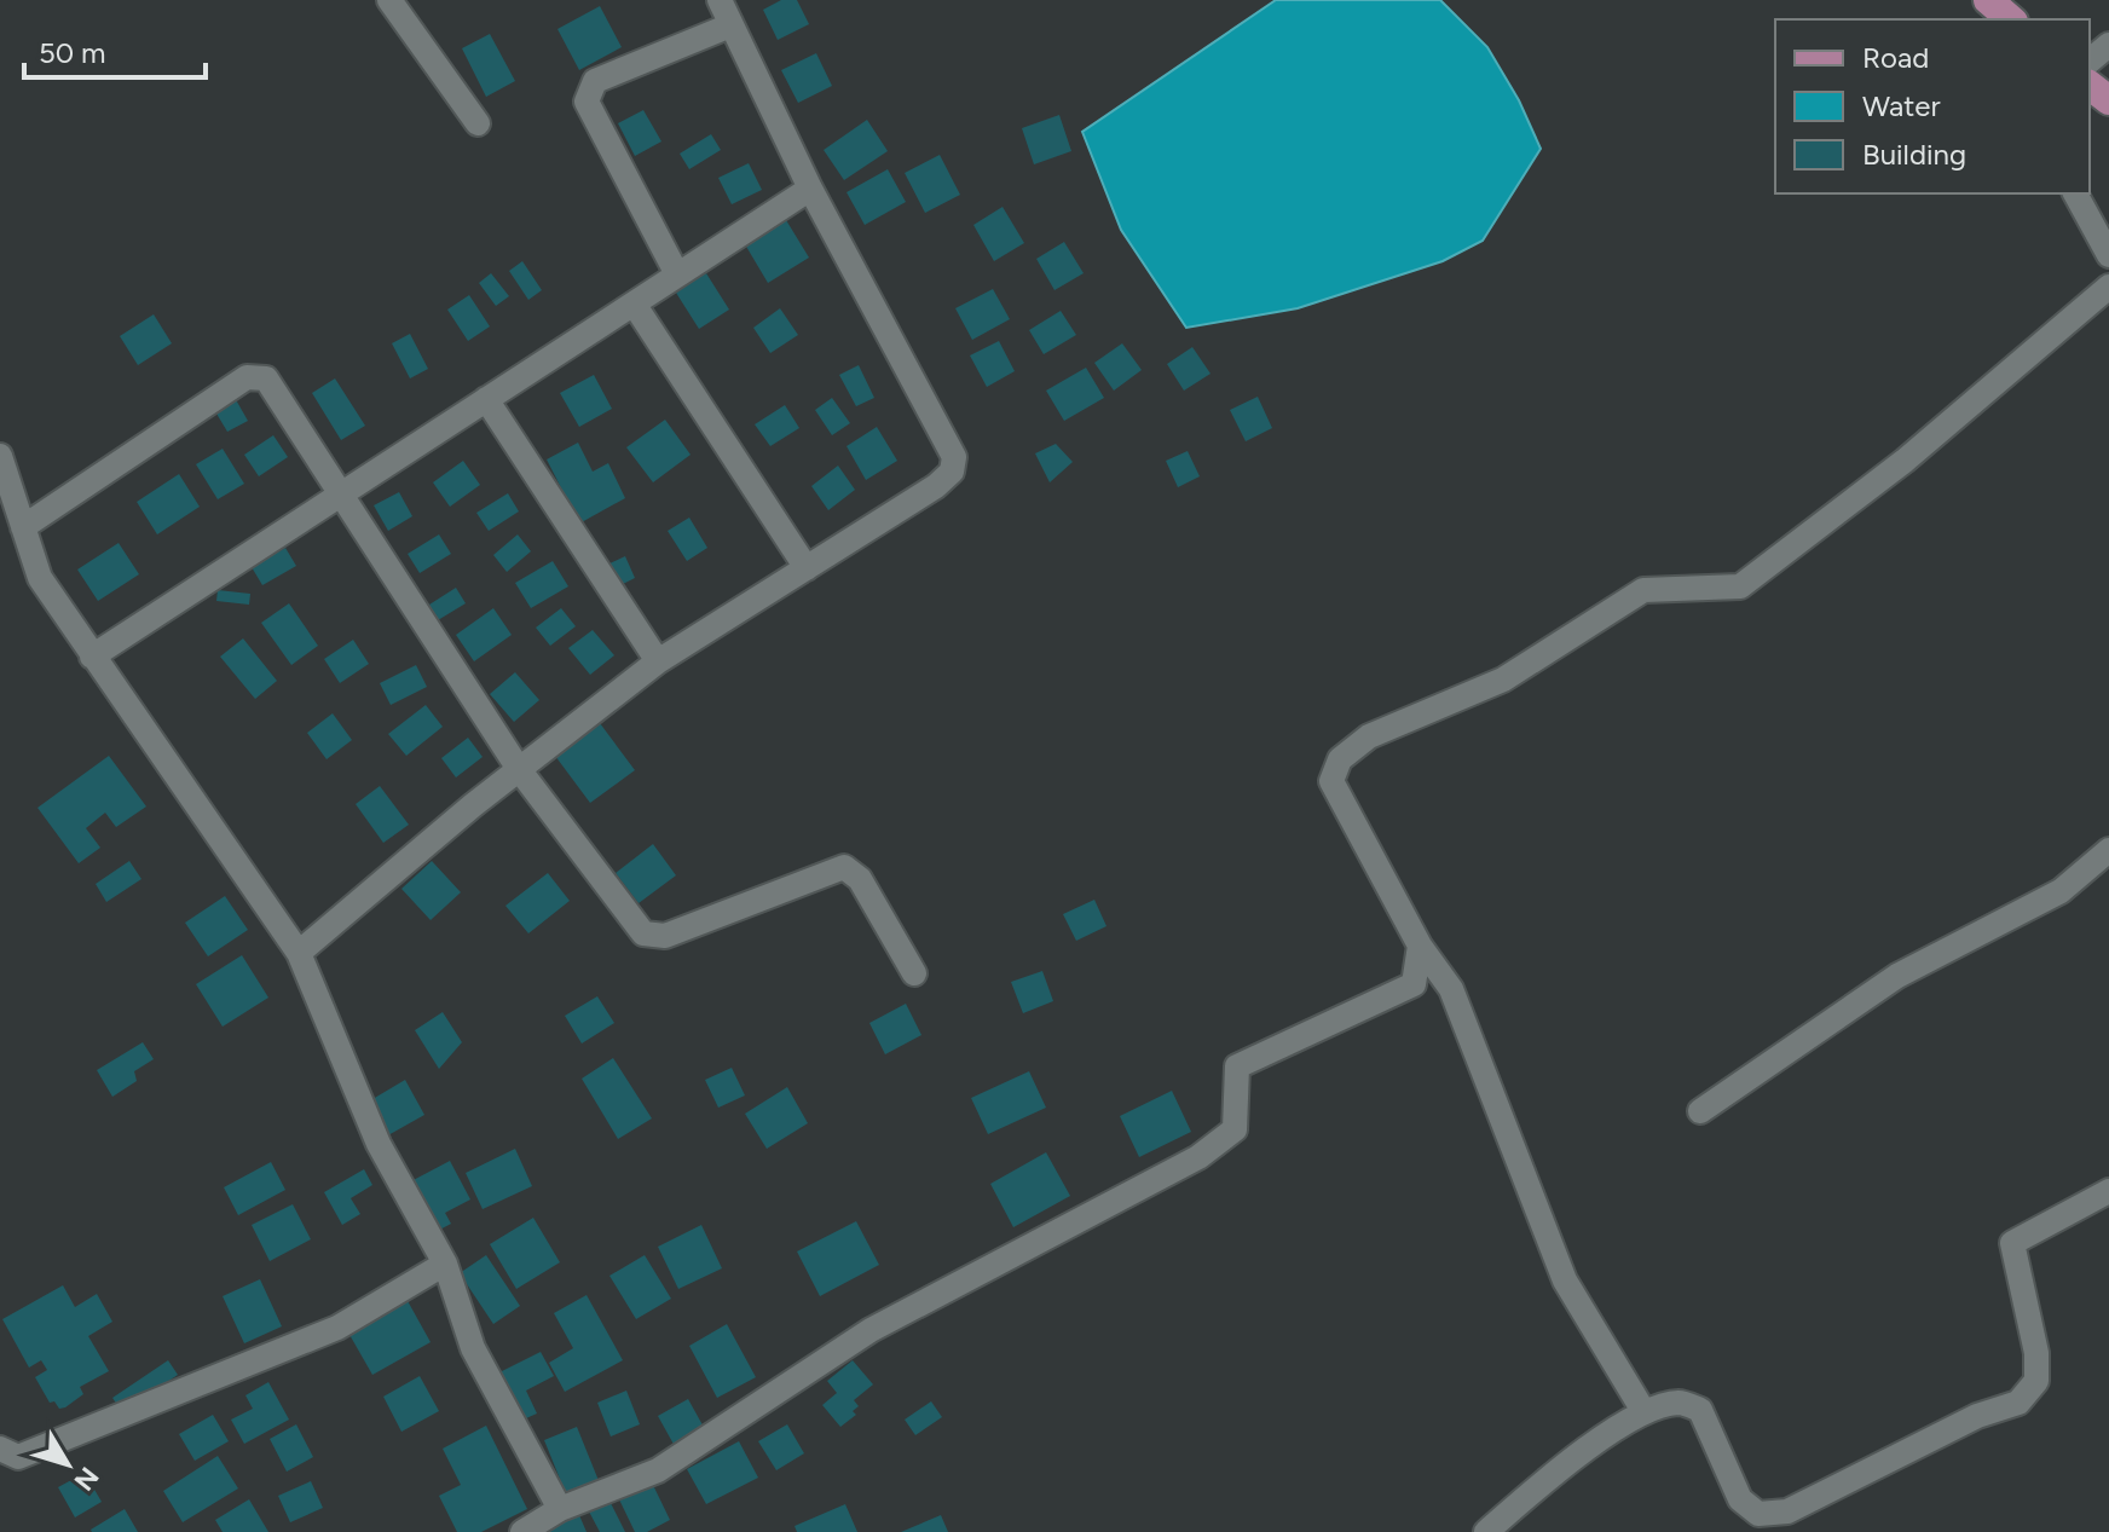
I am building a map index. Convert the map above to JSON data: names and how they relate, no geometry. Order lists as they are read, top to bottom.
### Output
{
  "legend": ["Road", "Water", "Building"],
  "scale_bar": "50 m",
  "north": "bottom right"
}
